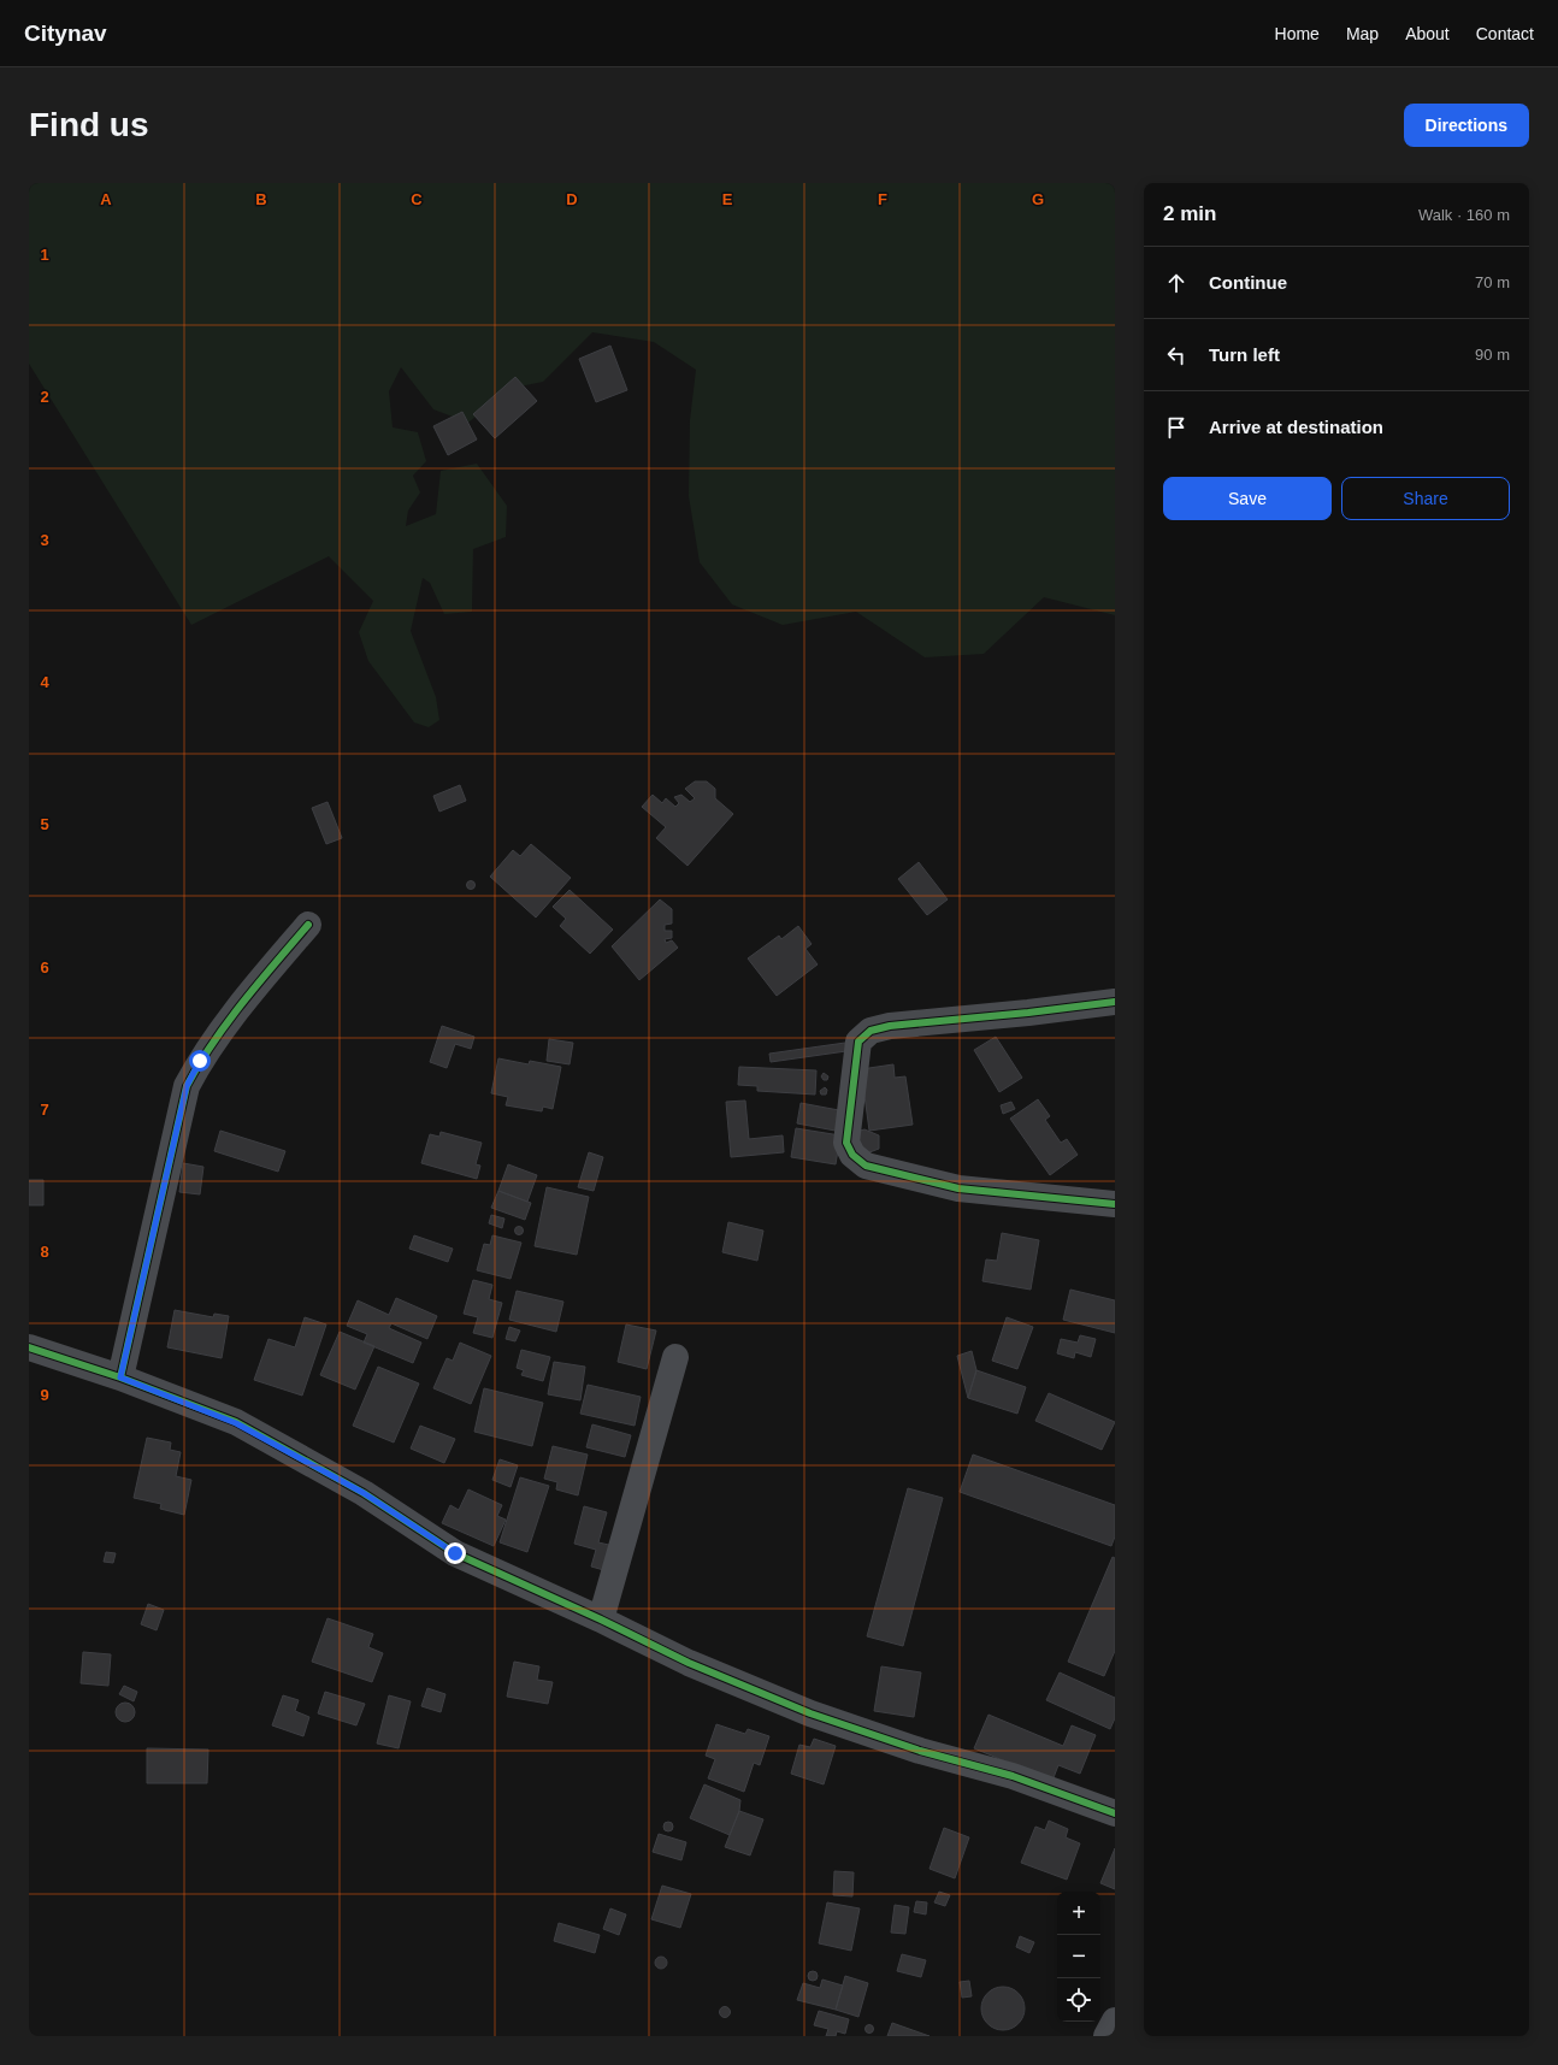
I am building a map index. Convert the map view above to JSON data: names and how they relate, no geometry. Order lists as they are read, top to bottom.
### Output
{
  "page": {
    "header": "Citynav",
    "nav": [
      "Home",
      "Map",
      "About",
      "Contact"
    ],
    "buttons": [
      "Directions",
      ["Save", "Share"]
    ],
    "title": "Find us",
    "heading": ["2 min", "Walk · 160 m"],
    "list": [
      ["Continue", "70 m"],
      ["Turn left", "90 m"],
      "Arrive at destination"
    ],
    "map_buttons": ["+", "−"]
  },
  "grid": {
    "columns": [
      "A",
      "B",
      "C",
      "D",
      "E",
      "F",
      "G"
    ],
    "rows": [
      "1",
      "2",
      "3",
      "4",
      "5",
      "6",
      "7",
      "8",
      "9"
    ]
  }
}
